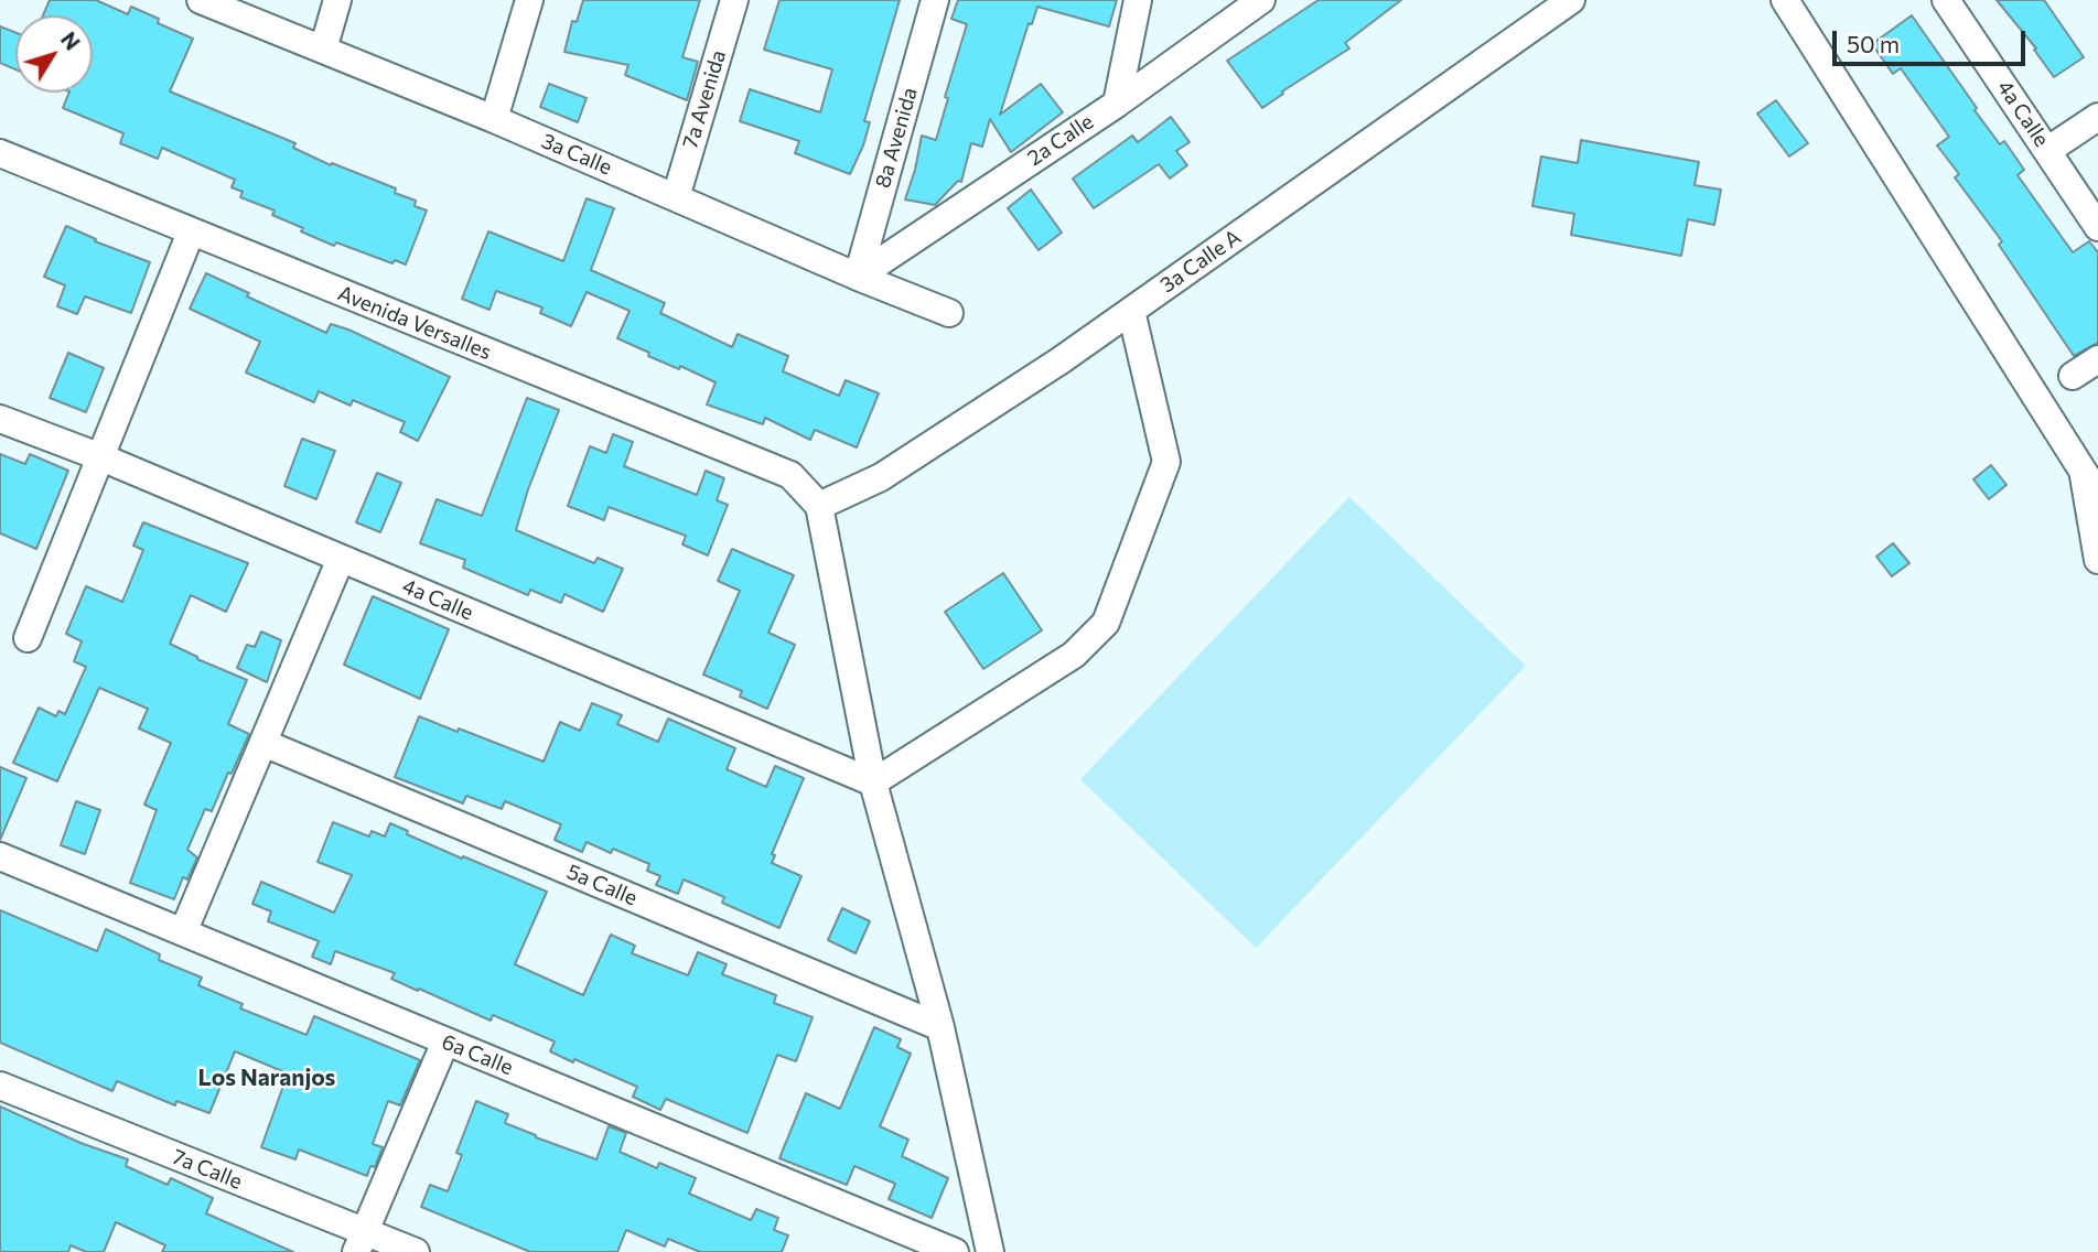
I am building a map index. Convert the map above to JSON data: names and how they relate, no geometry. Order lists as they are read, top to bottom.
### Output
{
  "streets": {
    "street": [
      "7a Avenida",
      "4a Calle",
      "8a Avenida",
      "2a Calle",
      "3a Calle",
      "3a Calle A",
      "Avenida Versalles",
      "5a Calle",
      "6a Calle",
      "7a Calle"
    ]
  },
  "crossings": [
    ["7a Avenida", "3a Calle"],
    ["8a Avenida", "2a Calle"],
    ["8a Avenida", "3a Calle"],
    ["2a Calle", "3a Calle"],
    ["3a Calle A", "Avenida Versalles"]
  ],
  "districts": ["Los Naranjos"],
  "scale_bar": "50 m",
  "north": "top right"
}
